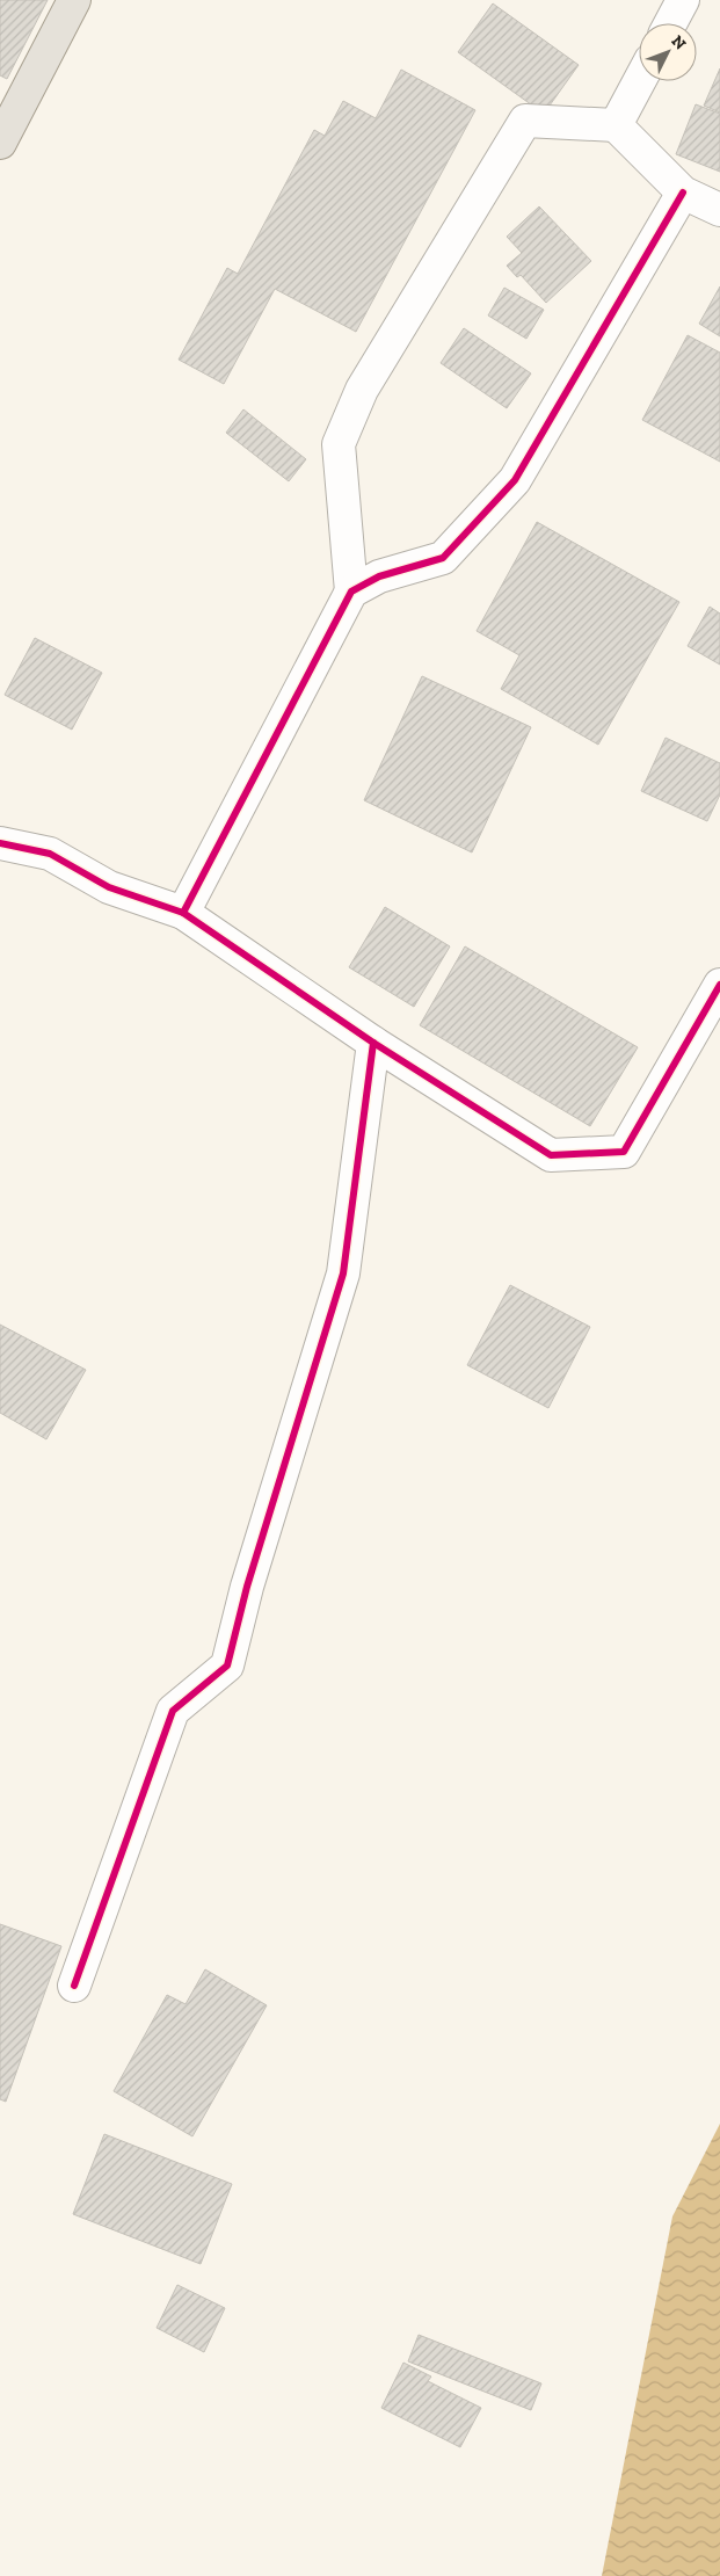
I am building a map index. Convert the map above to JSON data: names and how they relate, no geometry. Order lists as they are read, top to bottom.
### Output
{
  "north": "top right"
}
